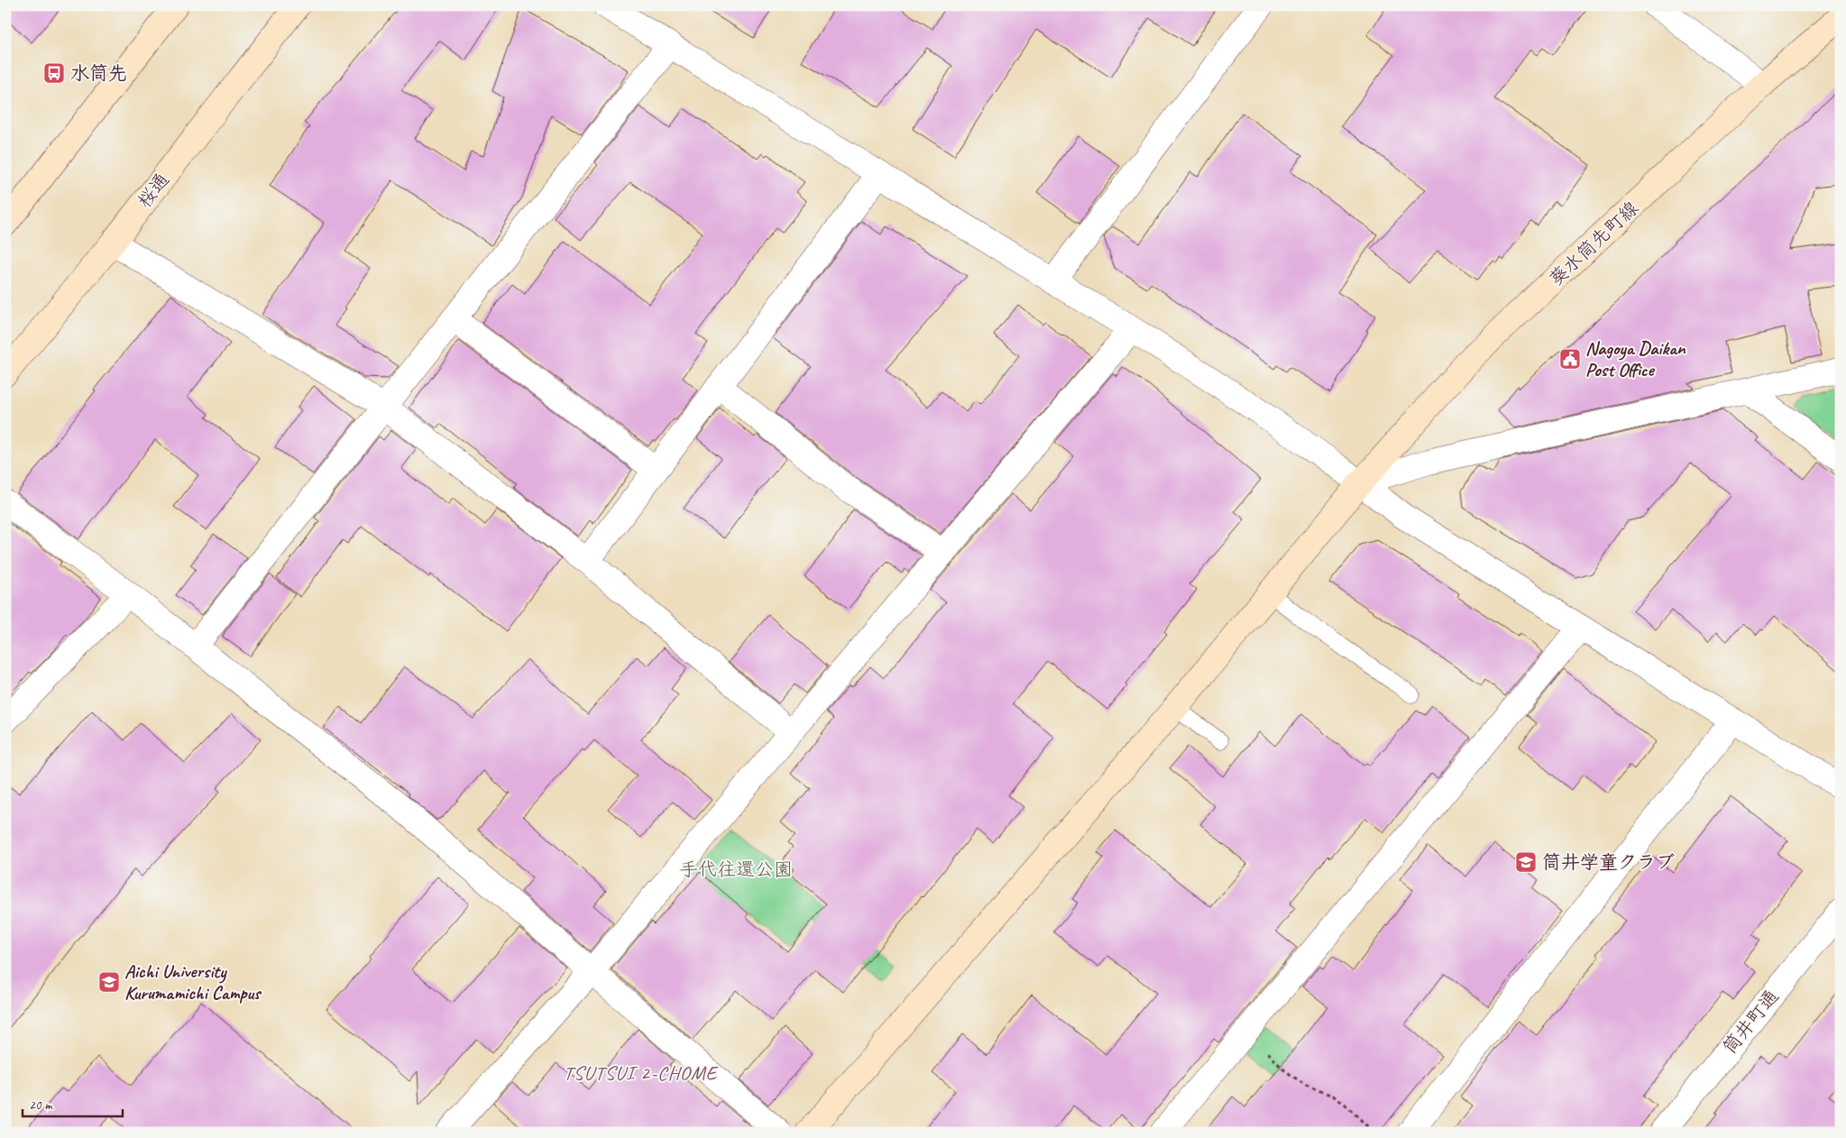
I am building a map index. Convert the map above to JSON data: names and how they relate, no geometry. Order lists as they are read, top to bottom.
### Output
{
  "streets": {
    "street": ["桜通", "葵水筒先町線", "筒井町通"]
  },
  "districts": ["TSUTSUI 2-CHOME"],
  "parks": ["手代往還公園"],
  "places": {
    "bus stop": ["水筒先"],
    "public building": ["Nagoya Daikan Post Office"],
    "school or university": ["筒井学童クラブ", "Aichi University Kurumamichi Campus"]
  },
  "scale_bar": "20 m"
}
